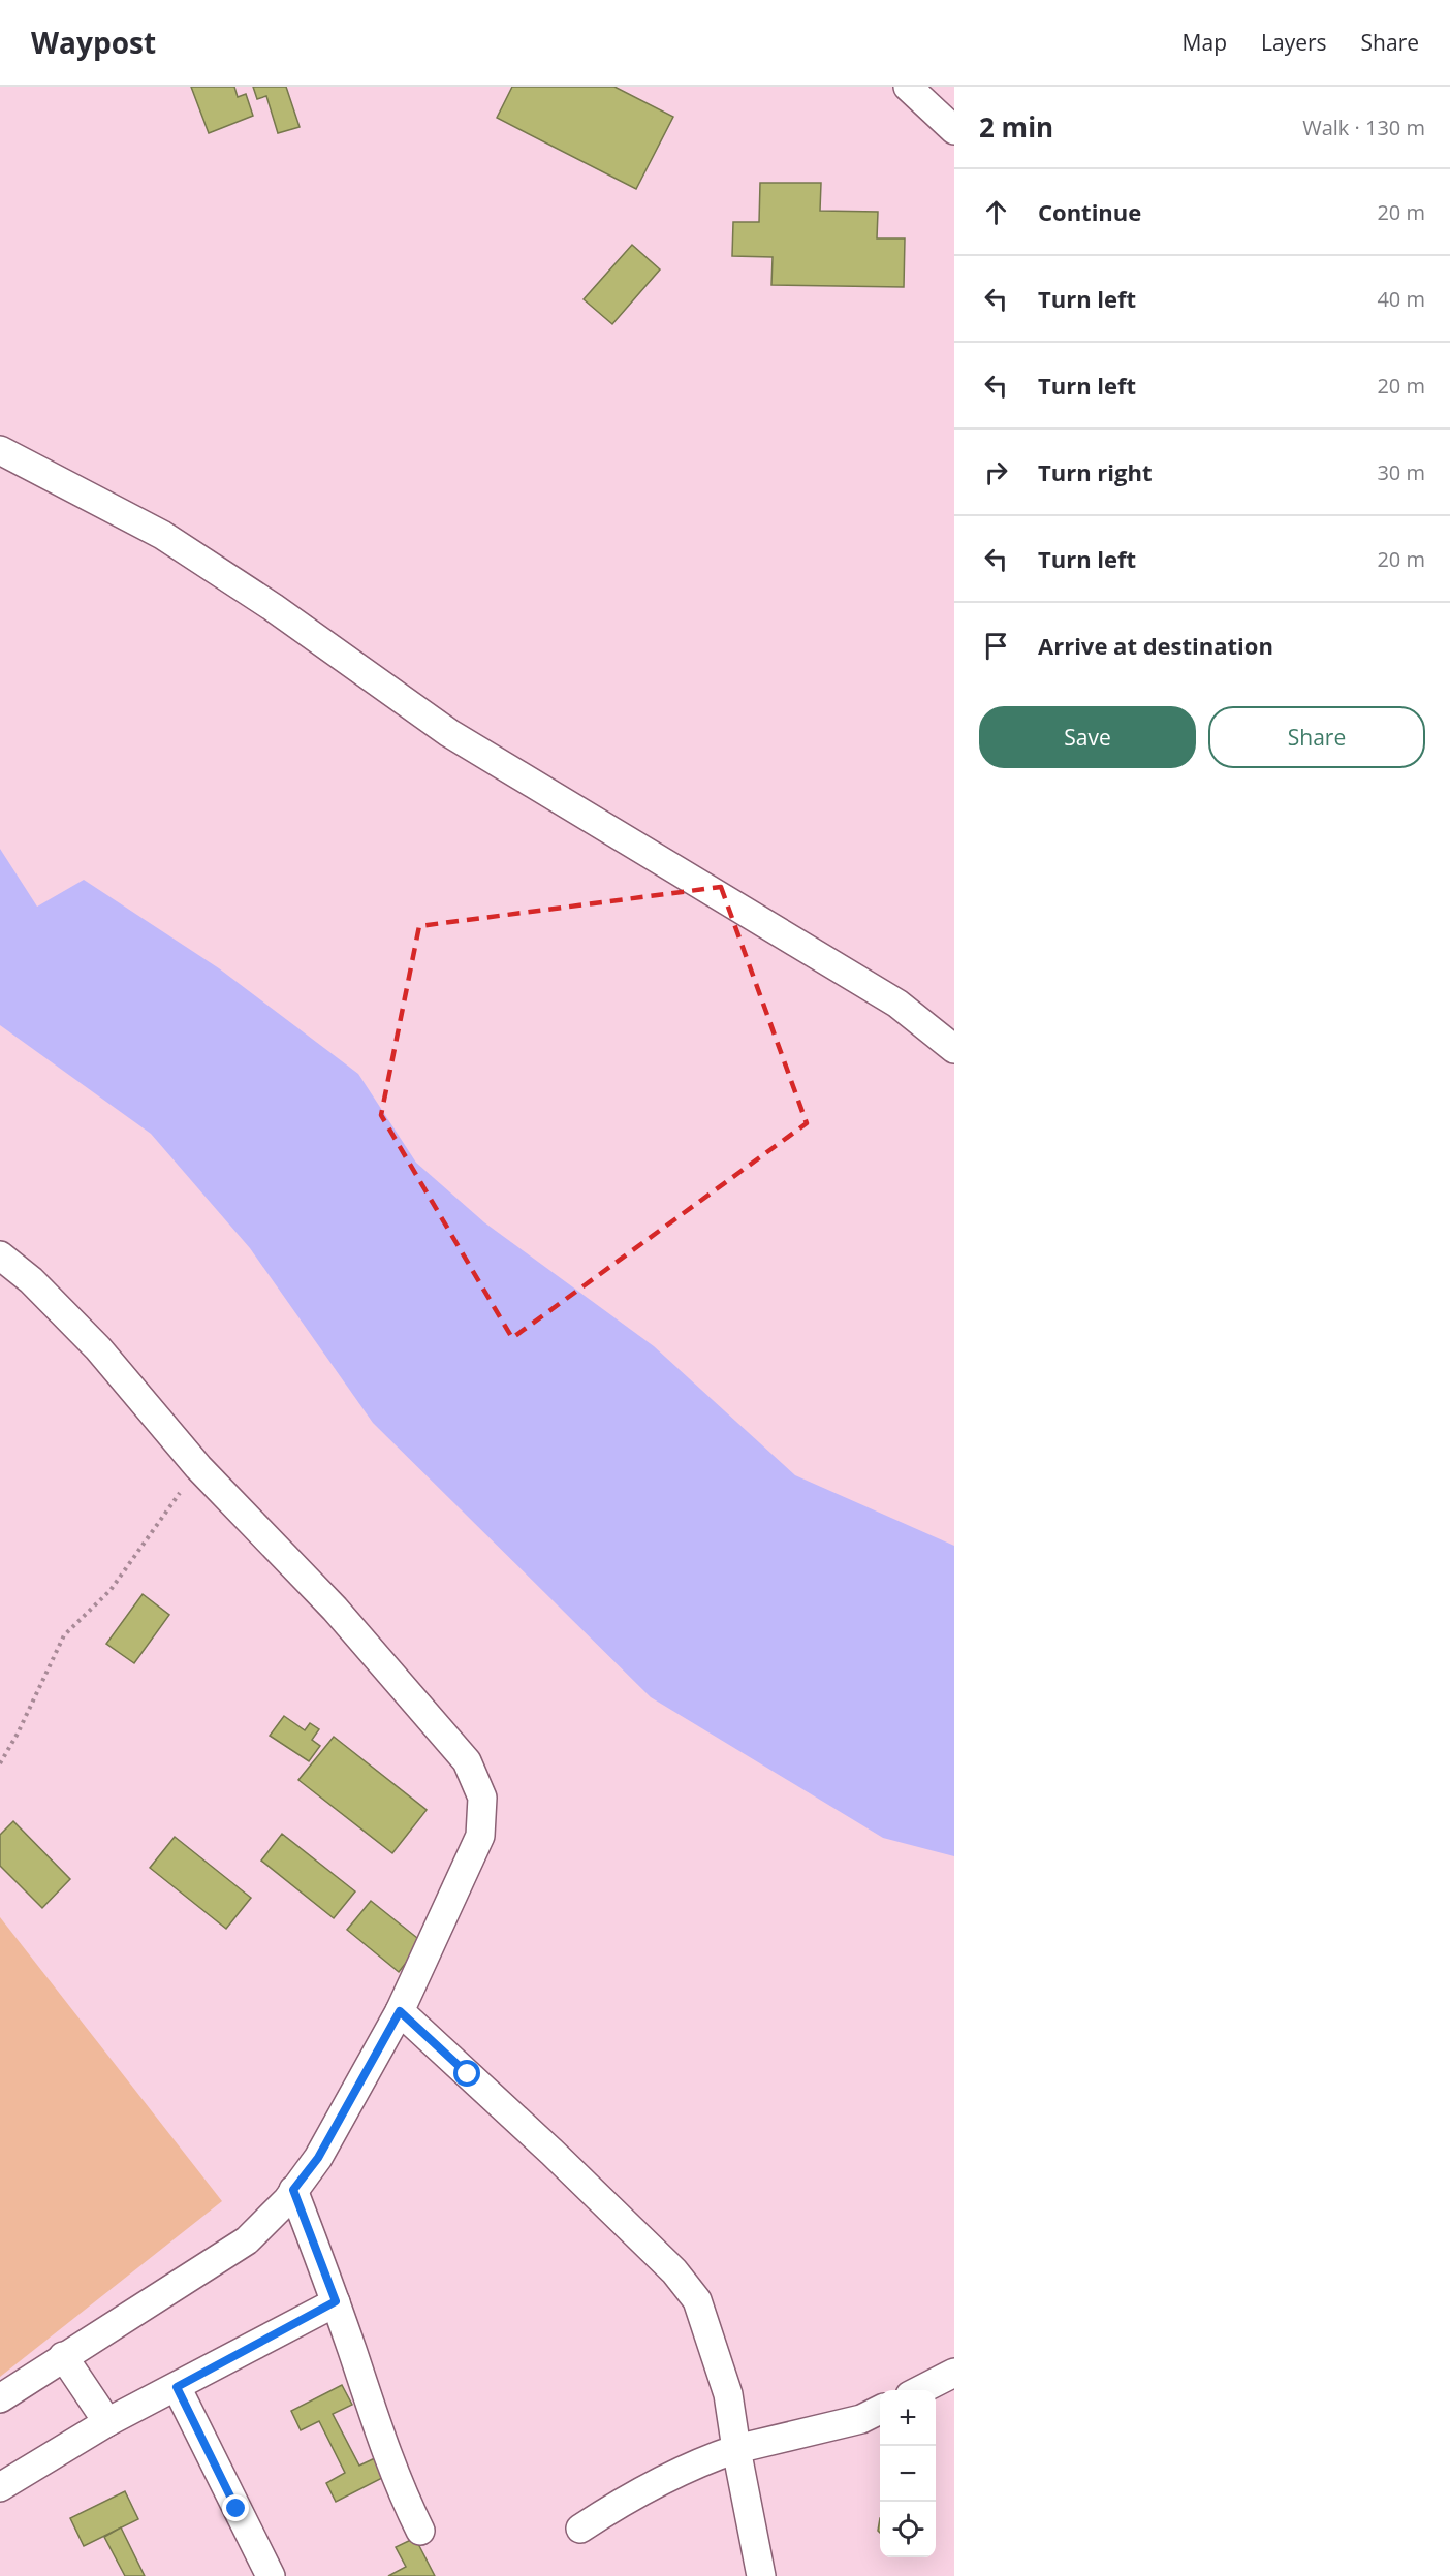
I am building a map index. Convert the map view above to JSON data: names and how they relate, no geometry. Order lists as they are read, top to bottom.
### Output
{
  "page": {
    "header": "Waypost",
    "nav": ["Map", "Layers", "Share"],
    "heading": ["2 min", "Walk · 130 m"],
    "list": [
      ["Continue", "20 m"],
      ["Turn left", "40 m"],
      ["Turn left", "20 m"],
      ["Turn right", "30 m"],
      ["Turn left", "20 m"],
      "Arrive at destination"
    ],
    "buttons": ["Save", "Share"],
    "map_buttons": ["+", "−"]
  }
}
